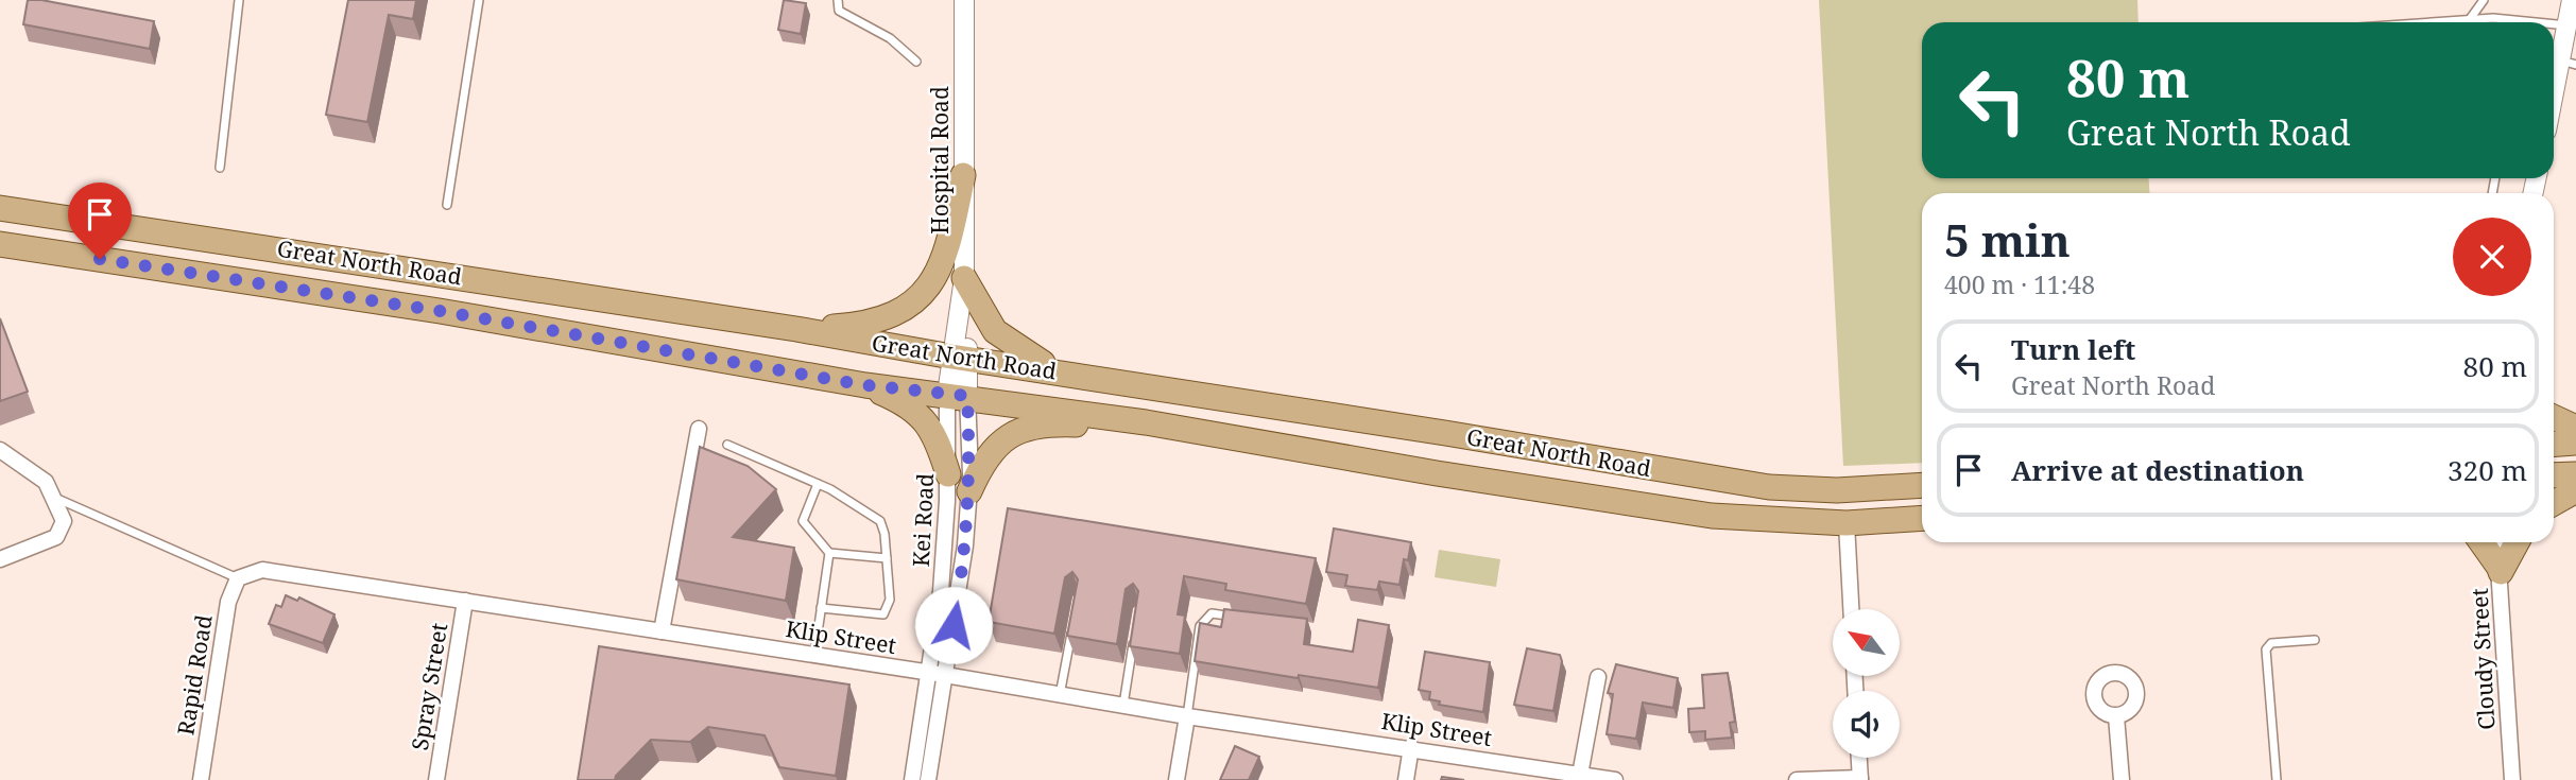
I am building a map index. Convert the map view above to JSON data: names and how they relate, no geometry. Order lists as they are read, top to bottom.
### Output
{
  "streets": {
    "main road": ["Great North Road"],
    "street": [
      "Hospital Road",
      "Kei Road",
      "Klip Street",
      "Cloudy Street",
      "Rapid Road",
      "Spray Street"
    ]
  },
  "crossings": [
    ["Hospital Road", "Great North Road"],
    ["Hospital Road", "Kei Road"],
    ["Great North Road", "Kei Road"],
    ["Kei Road", "Klip Street"],
    ["Klip Street", "Rapid Road"],
    ["Klip Street", "Spray Street"]
  ],
  "north": "top left",
  "page": {
    "turn": ["80 m", "Great North Road"],
    "heading": ["5 min", "400 m · 11:48"],
    "list": [
      {
        "name": "Turn left",
        "note": "Great North Road",
        "value": "80 m"
      },
      {
        "name": "Arrive at destination",
        "value": "320 m"
      }
    ]
  }
}
